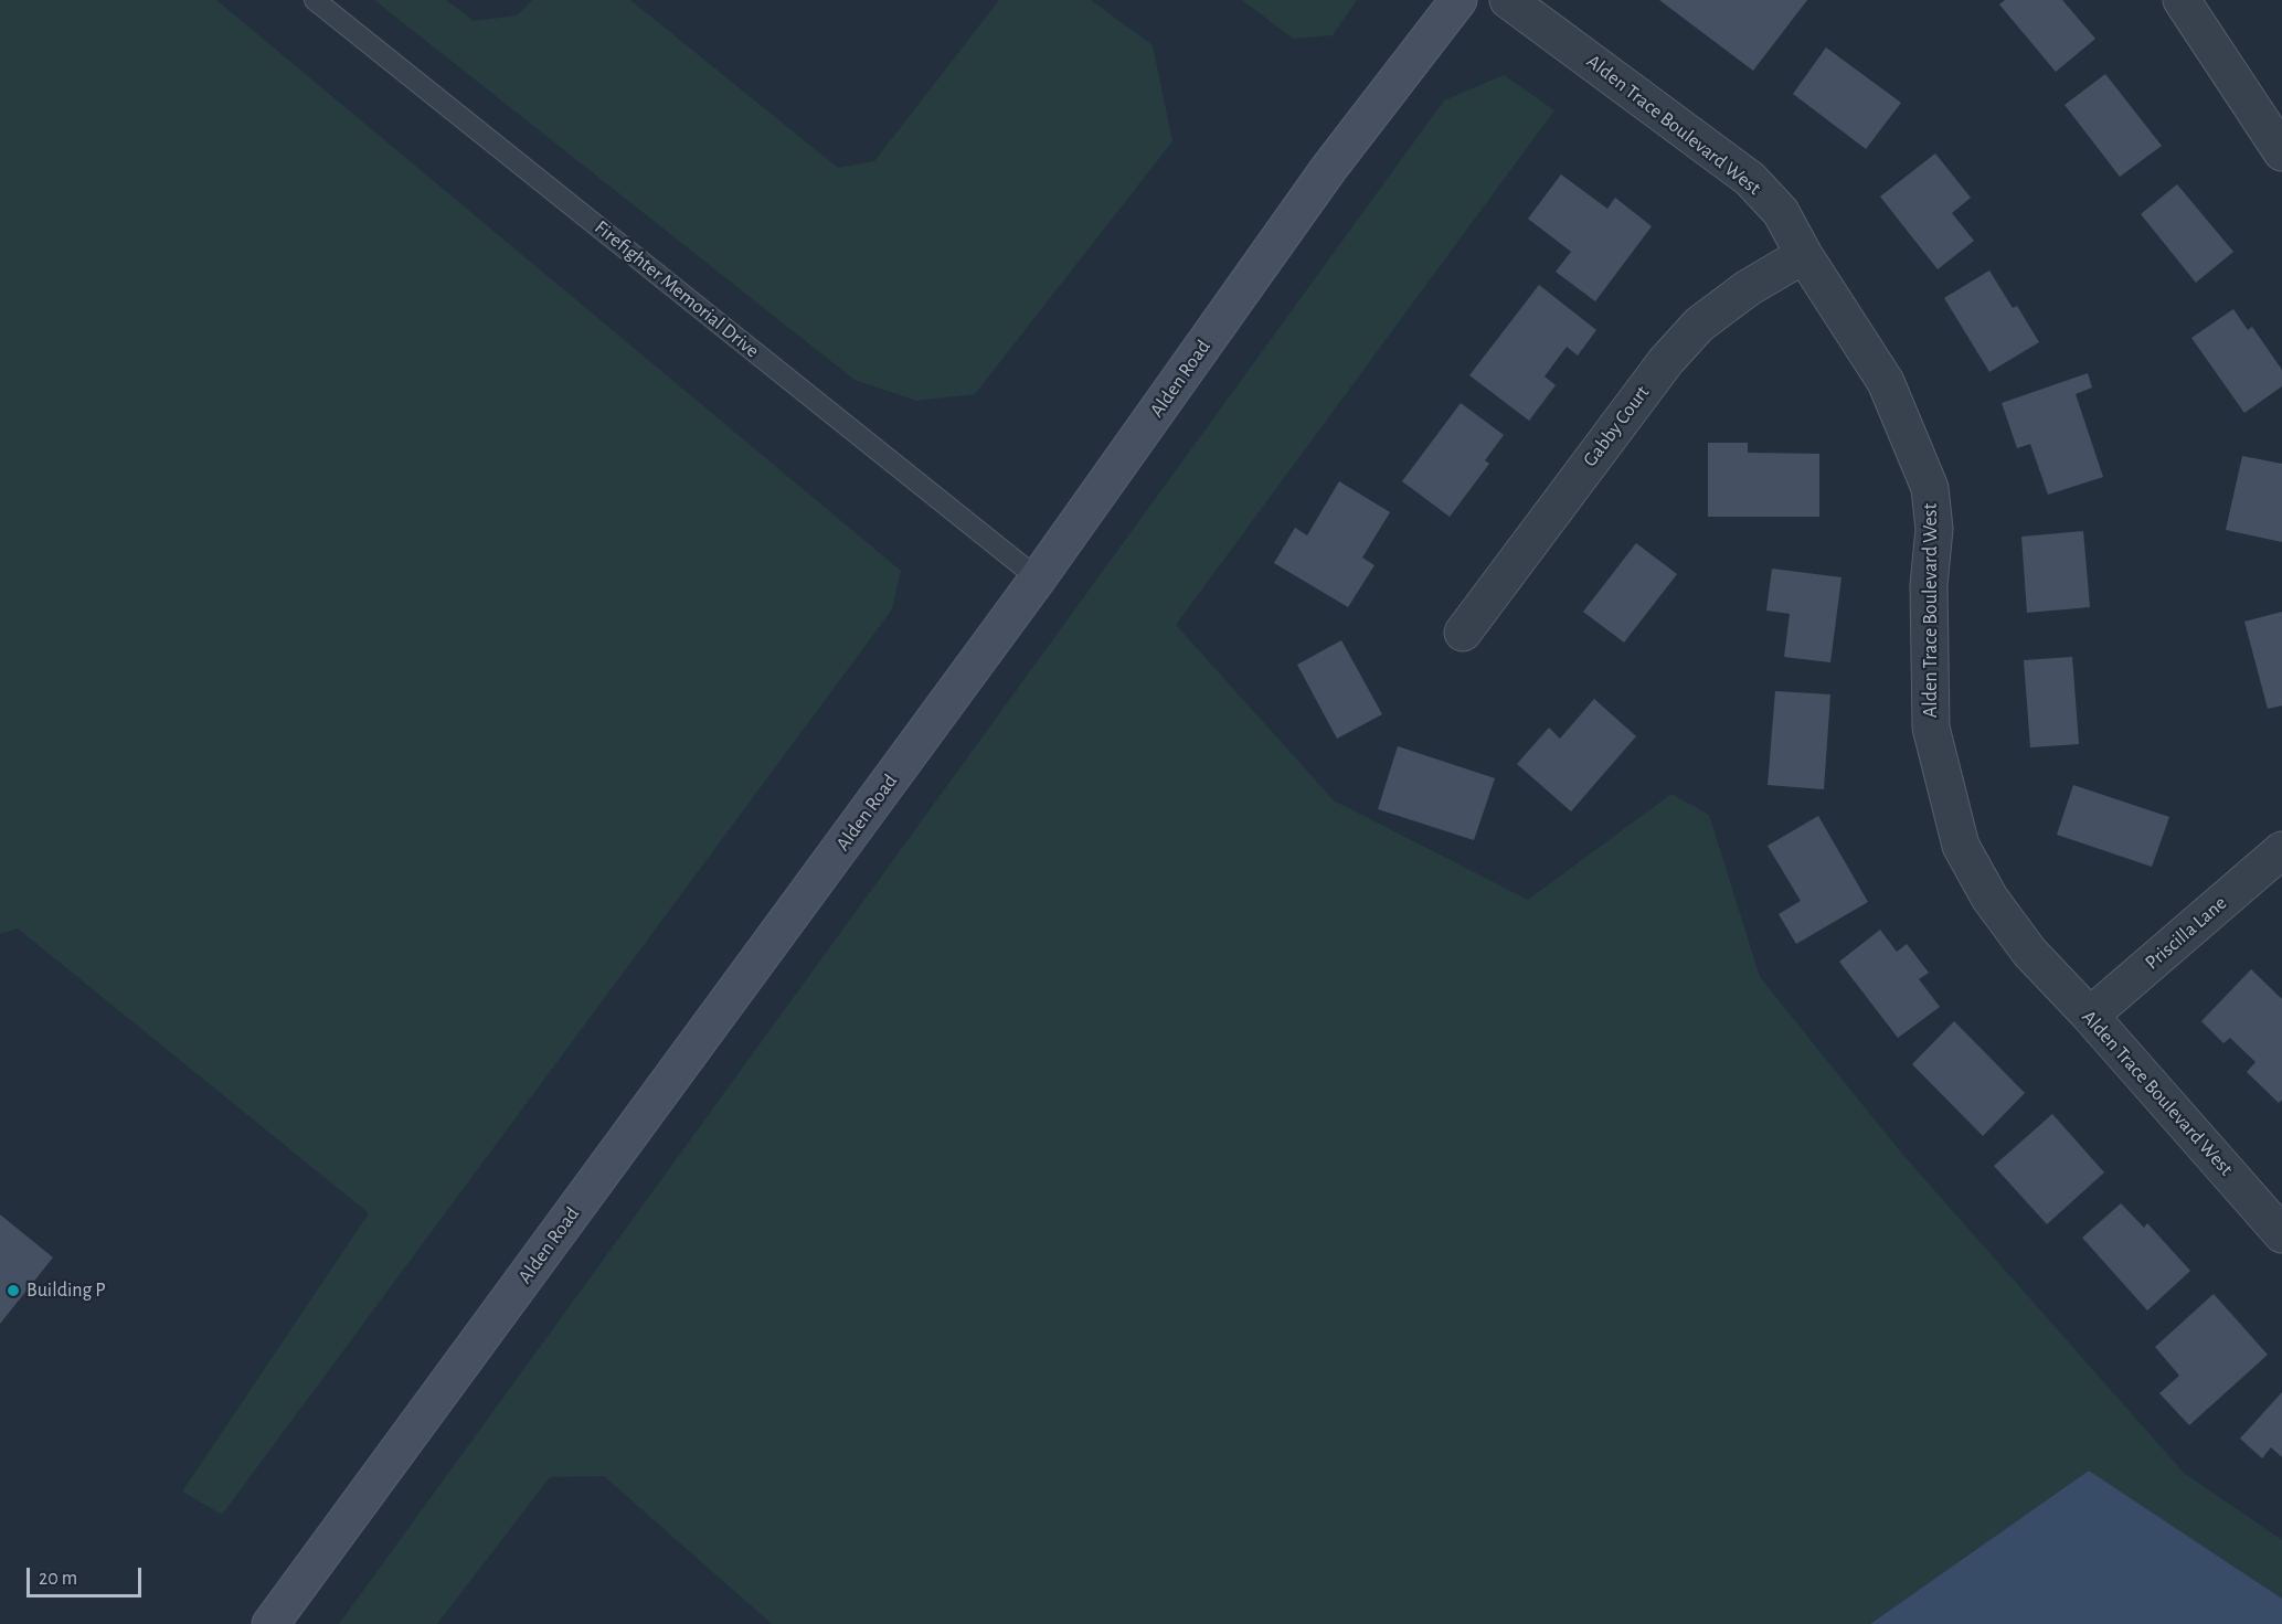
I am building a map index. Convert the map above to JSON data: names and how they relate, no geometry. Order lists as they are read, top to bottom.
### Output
{
  "streets": {
    "street": [
      "Alden Trace Boulevard West",
      "Alden Road",
      "Gabby Court",
      "Priscilla Lane"
    ],
    "lane": ["Firefighter Memorial Drive"]
  },
  "crossings": [
    ["Alden Trace Boulevard West", "Gabby Court"],
    ["Alden Trace Boulevard West", "Priscilla Lane"],
    ["Firefighter Memorial Drive", "Alden Road"]
  ],
  "places": ["Building P"],
  "scale_bar": "20 m"
}
